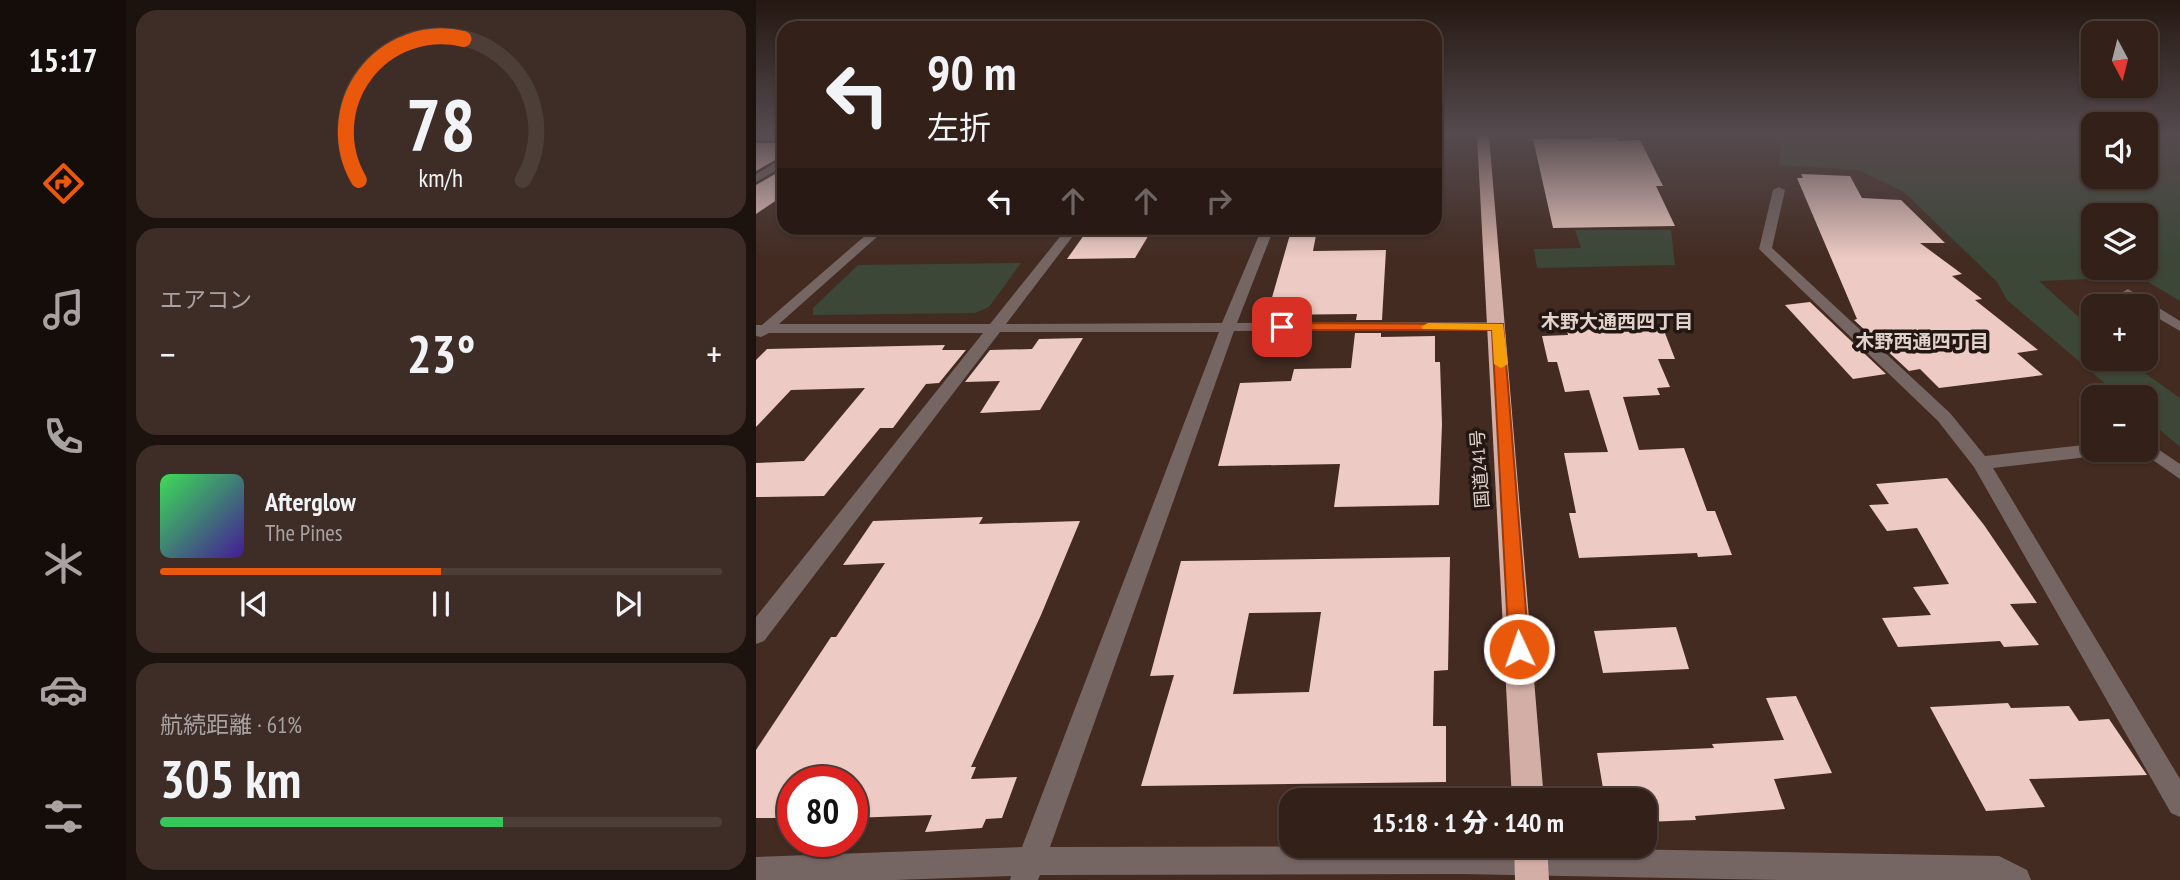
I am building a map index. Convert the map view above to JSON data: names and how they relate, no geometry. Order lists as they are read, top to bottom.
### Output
{
  "streets": {
    "highway": ["国道241号"]
  },
  "districts": ["木野大通西四丁目", "木野西通四丁目"],
  "north": "bottom",
  "page": {
    "tabs": "15:17",
    "map_buttons": ["+", "−"],
    "turn": ["90 m", "左折"],
    "tile": [
      "エアコン",
      ["航続距離 · 61%", "305 km"]
    ],
    "heat": ["−", "23°", "+"],
    "song": ["Afterglow", "The Pines"],
    "limit": "80",
    "trip": "15:18 · 1 分 · 140 m",
    "gauge": ["78", "km/h"]
  }
}
